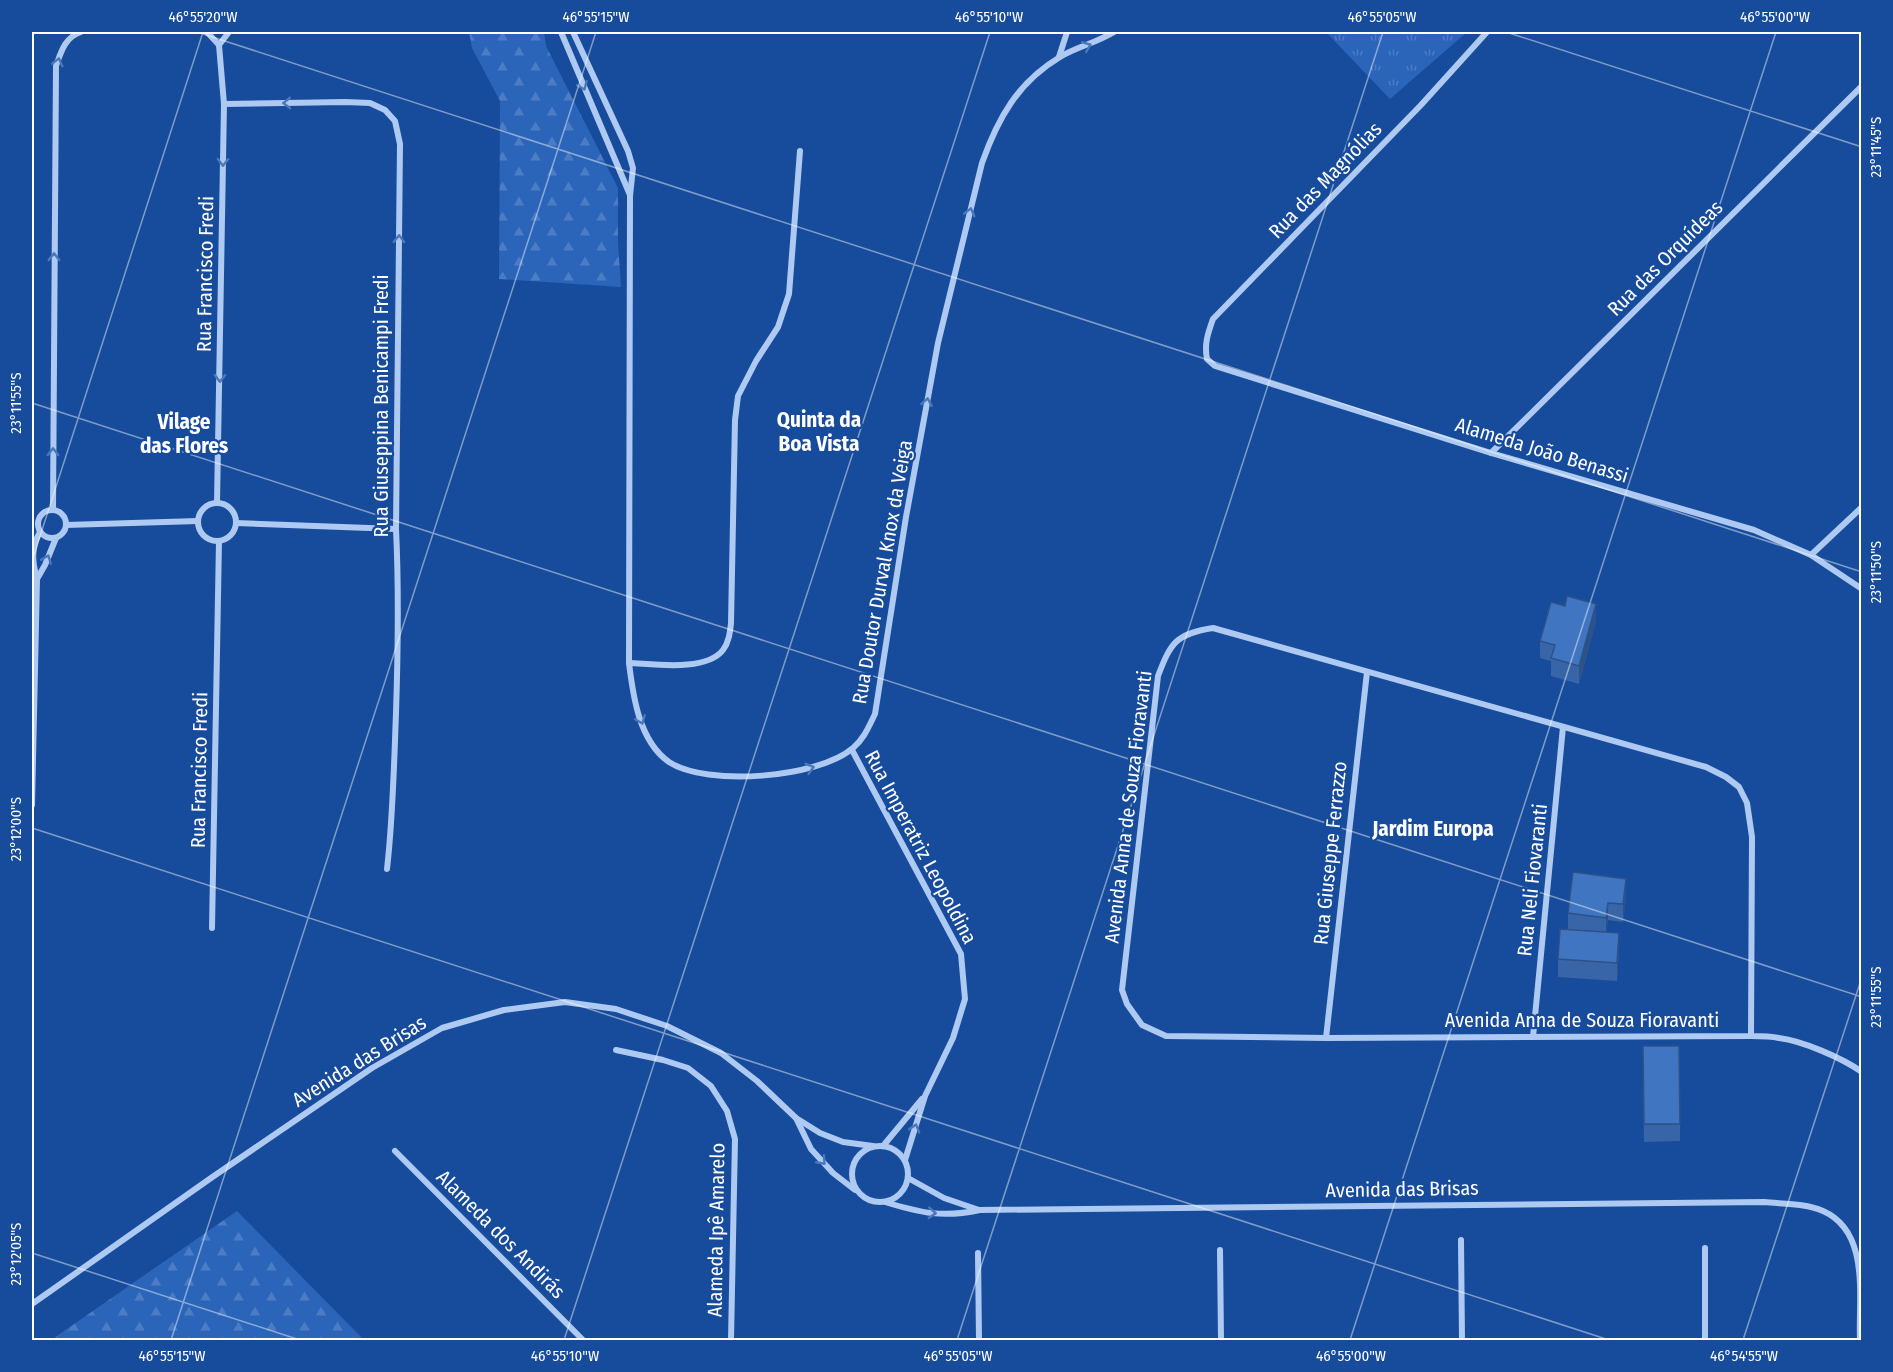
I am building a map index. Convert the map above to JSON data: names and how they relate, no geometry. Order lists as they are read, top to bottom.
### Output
{
  "streets": {
    "street": [
      "Rua das Magnólias",
      "Rua das Orquídeas",
      "Rua Francisco Fredi",
      "Rua Giuseppina Benicampi Fredi",
      "Alameda João Benassi",
      "Rua Doutor Durval Knox da Veiga",
      "Avenida Anna de Souza Fioravanti",
      "Rua Imperatriz Leopoldina",
      "Rua Giuseppe Ferrazzo",
      "Rua Neli Fiovaranti",
      "Avenida das Brisas",
      "Alameda Ipê Amarelo",
      "Alameda dos Andirás"
    ]
  },
  "crossings": [
    ["Rua das Magnólias", "Alameda João Benassi"],
    ["Rua das Orquídeas", "Alameda João Benassi"],
    ["Rua Francisco Fredi", "Rua Giuseppina Benicampi Fredi"],
    ["Rua Doutor Durval Knox da Veiga", "Rua Imperatriz Leopoldina"],
    ["Avenida Anna de Souza Fioravanti", "Rua Giuseppe Ferrazzo"],
    ["Avenida Anna de Souza Fioravanti", "Rua Neli Fiovaranti"],
    ["Rua Imperatriz Leopoldina", "Avenida das Brisas"]
  ],
  "one_way": ["Rua Francisco Fredi"],
  "districts": ["Quinta da Boa Vista", "Vilage das Flores", "Jardim Europa"],
  "coordinates": [
    "46°55'20\"W",
    "46°55'15\"W",
    "46°55'10\"W",
    "46°55'05\"W",
    "46°55'00\"W",
    "23°11'45\"S",
    "23°11'55\"S",
    "23°11'50\"S",
    "23°12'00\"S",
    "23°12'05\"S",
    "46°54'55\"W"
  ]
}
